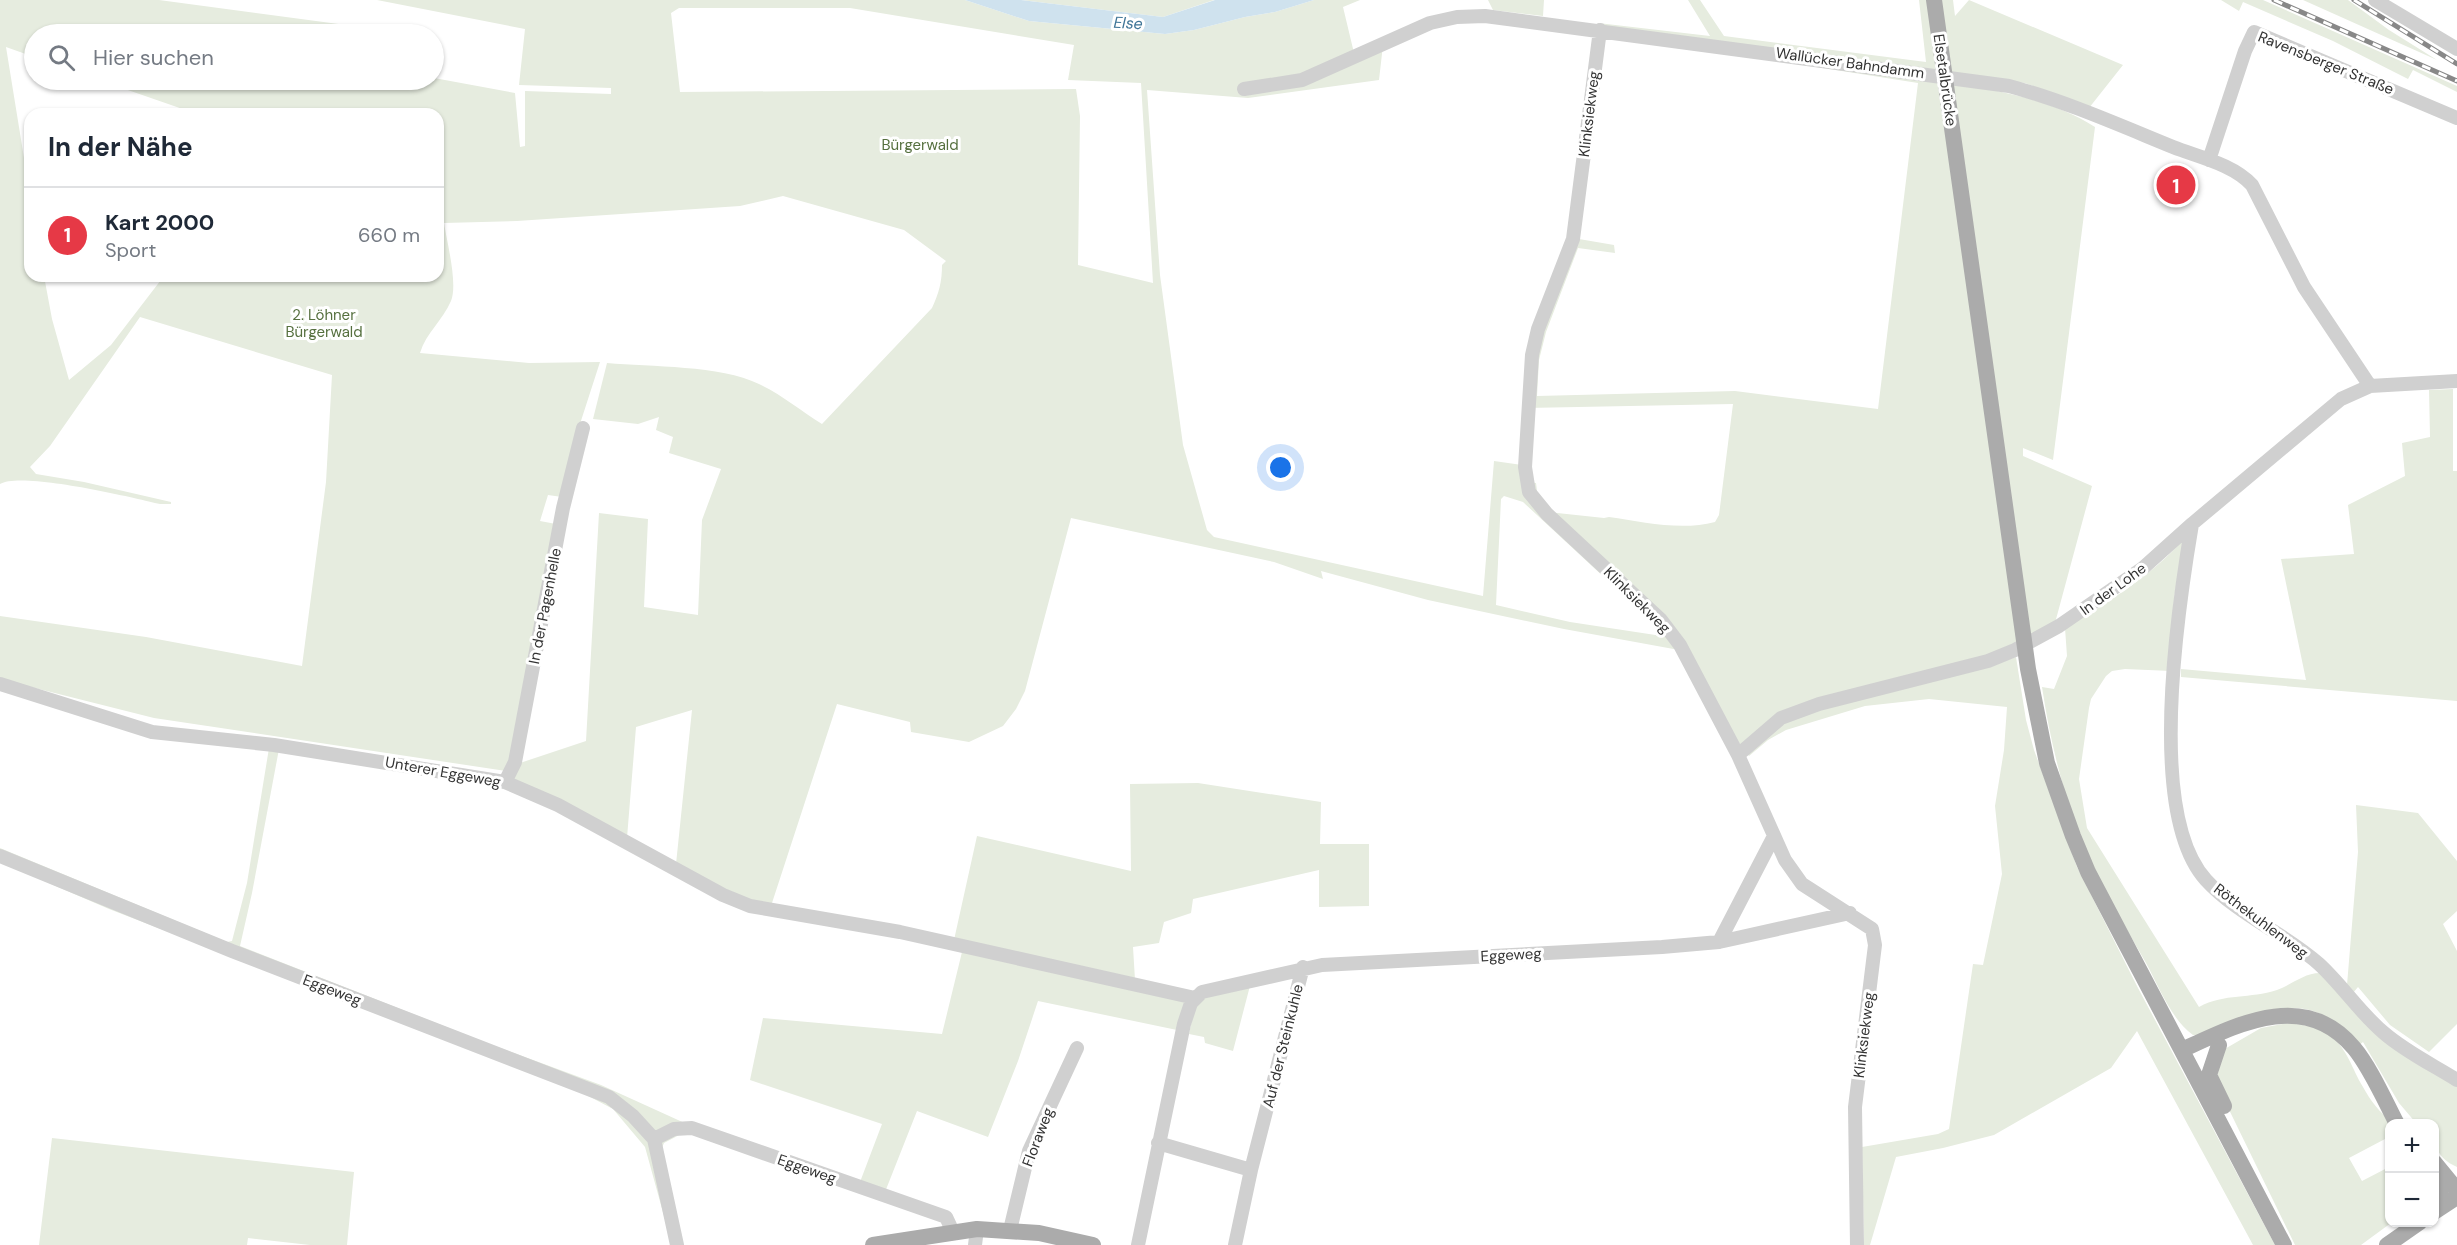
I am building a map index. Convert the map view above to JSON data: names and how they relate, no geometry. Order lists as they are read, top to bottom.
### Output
{
  "streets": {
    "main road": ["Elsetalbrücke"],
    "street": [
      "Wallücker Bahndamm",
      "Ravensberger Straße",
      "Klinksiekweg",
      "In der Lohe",
      "In der Pagenhelle",
      "Unterer Eggeweg",
      "Röthekuhlenweg",
      "Eggeweg",
      "Auf der Steinkuhle",
      "Floraweg"
    ]
  },
  "crossings": [
    ["Wallücker Bahndamm", "Ravensberger Straße"],
    ["Wallücker Bahndamm", "Klinksiekweg"],
    ["Wallücker Bahndamm", "In der Lohe"],
    ["Klinksiekweg", "In der Lohe"],
    ["Klinksiekweg", "Eggeweg"],
    ["In der Lohe", "Röthekuhlenweg"],
    ["In der Pagenhelle", "Unterer Eggeweg"],
    ["Unterer Eggeweg", "Auf der Steinkuhle"],
    ["Eggeweg", "Auf der Steinkuhle"]
  ],
  "water": ["Else"],
  "parks": ["Bürgerwald", "2. Löhner Bürgerwald"],
  "page": {
    "search": "Hier suchen",
    "heading": "In der Nähe",
    "pins": "1",
    "list": [
      {
        "mark": "1",
        "name": "Kart 2000",
        "note": "Sport",
        "value": "660 m"
      }
    ],
    "map_buttons": ["+", "−"]
  }
}
